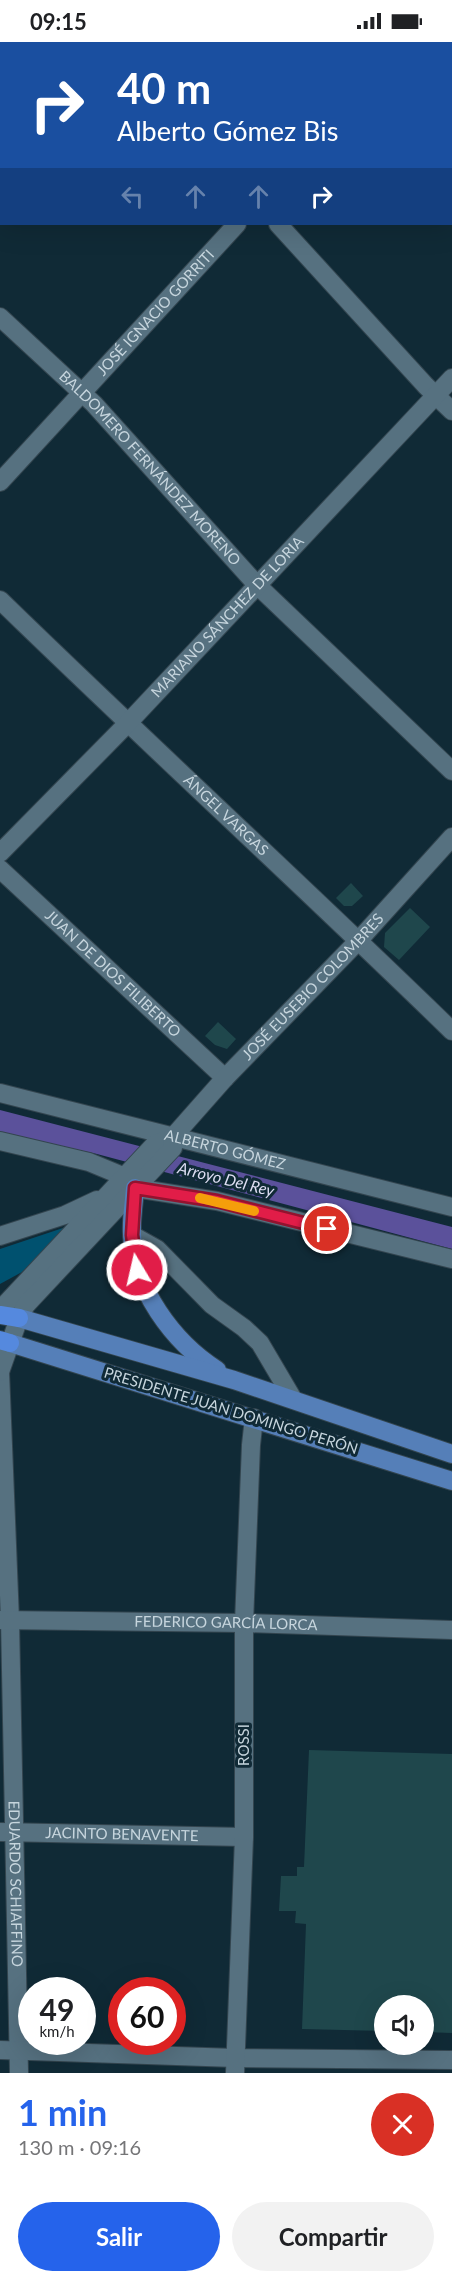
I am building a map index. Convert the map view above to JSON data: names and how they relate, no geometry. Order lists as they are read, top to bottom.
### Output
{
  "streets": {
    "main road": ["PRESIDENTE JUAN DOMINGO PERÓN"],
    "street": [
      "JOSÉ IGNACIO GORRITI",
      "BALDOMERO FERNÁNDEZ MORENO",
      "MARIANO SÁNCHEZ DE LORIA",
      "ÁNGEL VARGAS",
      "JUAN DE DIOS FILIBERTO",
      "JOSÉ EUSEBIO COLOMBRES",
      "ALBERTO GÓMEZ",
      "FEDERICO GARCÍA LORCA",
      "ROSSI",
      "JACINTO BENAVENTE",
      "EDUARDO SCHIAFFINO"
    ]
  },
  "crossings": [
    ["JOSÉ IGNACIO GORRITI", "BALDOMERO FERNÁNDEZ MORENO"],
    ["BALDOMERO FERNÁNDEZ MORENO", "MARIANO SÁNCHEZ DE LORIA"],
    ["MARIANO SÁNCHEZ DE LORIA", "ÁNGEL VARGAS"],
    ["ÁNGEL VARGAS", "JOSÉ EUSEBIO COLOMBRES"],
    ["JUAN DE DIOS FILIBERTO", "JOSÉ EUSEBIO COLOMBRES"],
    ["JOSÉ EUSEBIO COLOMBRES", "ALBERTO GÓMEZ"],
    ["JOSÉ EUSEBIO COLOMBRES", "PRESIDENTE JUAN DOMINGO PERÓN"],
    ["JOSÉ EUSEBIO COLOMBRES", "EDUARDO SCHIAFFINO"],
    ["PRESIDENTE JUAN DOMINGO PERÓN", "ROSSI"],
    ["PRESIDENTE JUAN DOMINGO PERÓN", "EDUARDO SCHIAFFINO"],
    ["FEDERICO GARCÍA LORCA", "ROSSI"],
    ["FEDERICO GARCÍA LORCA", "EDUARDO SCHIAFFINO"],
    ["ROSSI", "JACINTO BENAVENTE"],
    ["JACINTO BENAVENTE", "EDUARDO SCHIAFFINO"]
  ],
  "water": ["Arroyo Del Rey"],
  "page": {
    "status": "09:15",
    "turn": ["40 m", "Alberto Gómez Bis"],
    "speed": "49 km/h",
    "limit": "60",
    "heading": ["1 min", "130 m · 09:16"],
    "buttons": ["Salir", "Compartir"]
  }
}
